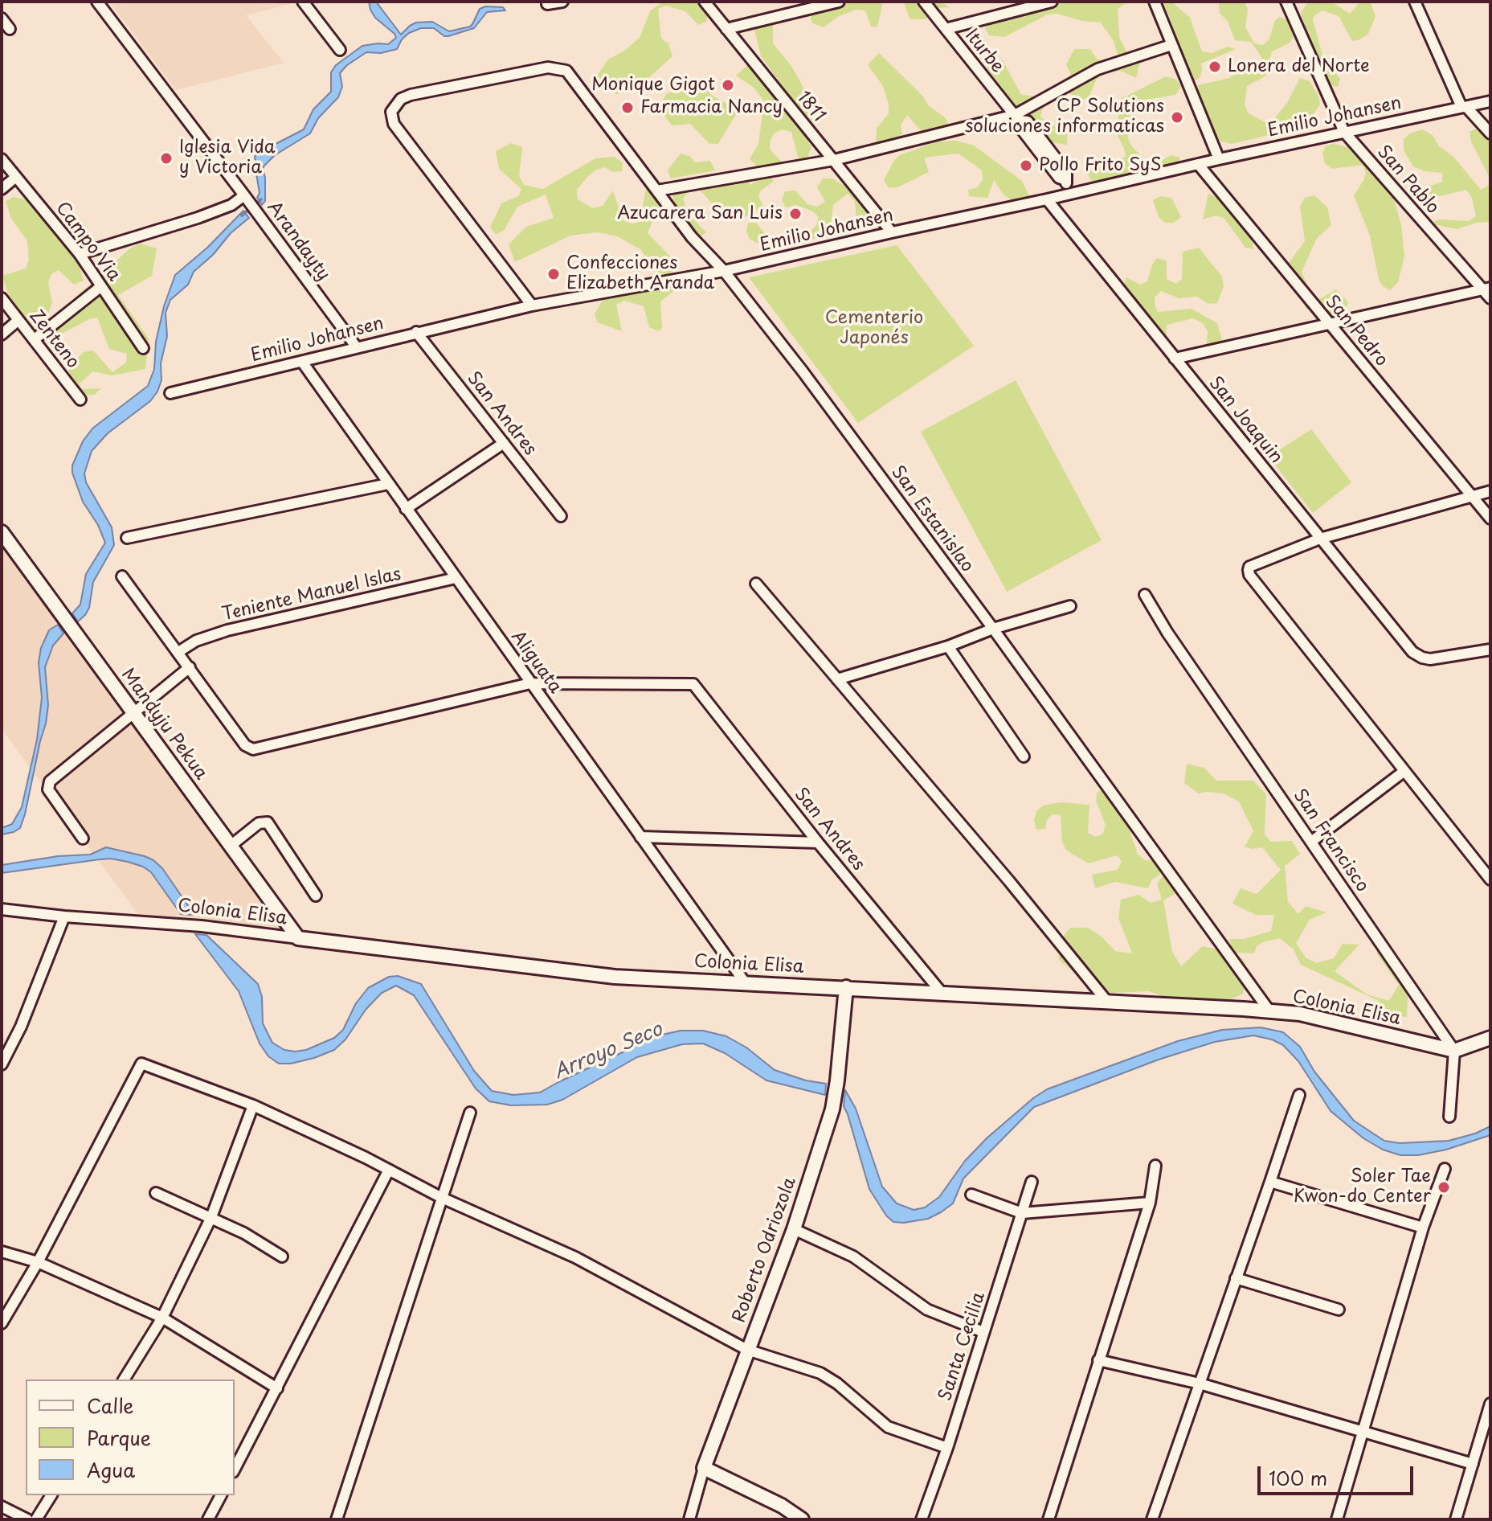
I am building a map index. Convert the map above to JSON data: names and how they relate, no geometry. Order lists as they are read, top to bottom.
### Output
{
  "streets": {
    "street": [
      "Iturbe",
      "1811",
      "Emilio Johansen",
      "San Pablo",
      "Arandayty",
      "Campo Via",
      "San Pedro",
      "Zenteno",
      "San Andres",
      "San Joaquin",
      "San Estanislao",
      "Teniente Manuel Islas",
      "Aliguata",
      "Mandyju Pekua",
      "San Francisco",
      "Colonia Elisa",
      "Roberto Odriozola",
      "Santa Cecilia"
    ]
  },
  "crossings": [
    ["Iturbe", "Emilio Johansen"],
    ["1811", "Emilio Johansen"],
    ["Emilio Johansen", "San Pablo"],
    ["Emilio Johansen", "Arandayty"],
    ["Emilio Johansen", "San Pedro"],
    ["Emilio Johansen", "San Andres"],
    ["Emilio Johansen", "San Joaquin"],
    ["Emilio Johansen", "San Estanislao"],
    ["Emilio Johansen", "Aliguata"],
    ["San Andres", "Aliguata"],
    ["San Andres", "Colonia Elisa"],
    ["San Estanislao", "Colonia Elisa"],
    ["Teniente Manuel Islas", "Aliguata"],
    ["Aliguata", "Colonia Elisa"],
    ["Mandyju Pekua", "Colonia Elisa"],
    ["San Francisco", "Colonia Elisa"],
    ["Colonia Elisa", "Roberto Odriozola"]
  ],
  "water": ["Arroyo Seco"],
  "parks": ["Cementerio Japonés"],
  "places": [
    "Lonera del Norte",
    "Monique Gigot",
    "Farmacia Nancy",
    "CP Solutions soluciones informaticas",
    "Iglesia Vida y Victoria",
    "Pollo Frito SyS",
    "Azucarera San Luis",
    "Confecciones Elizabeth Aranda",
    "Soler Tae Kwon-do Center"
  ],
  "legend": ["Calle", "Parque", "Agua"],
  "scale_bar": "100 m"
}
